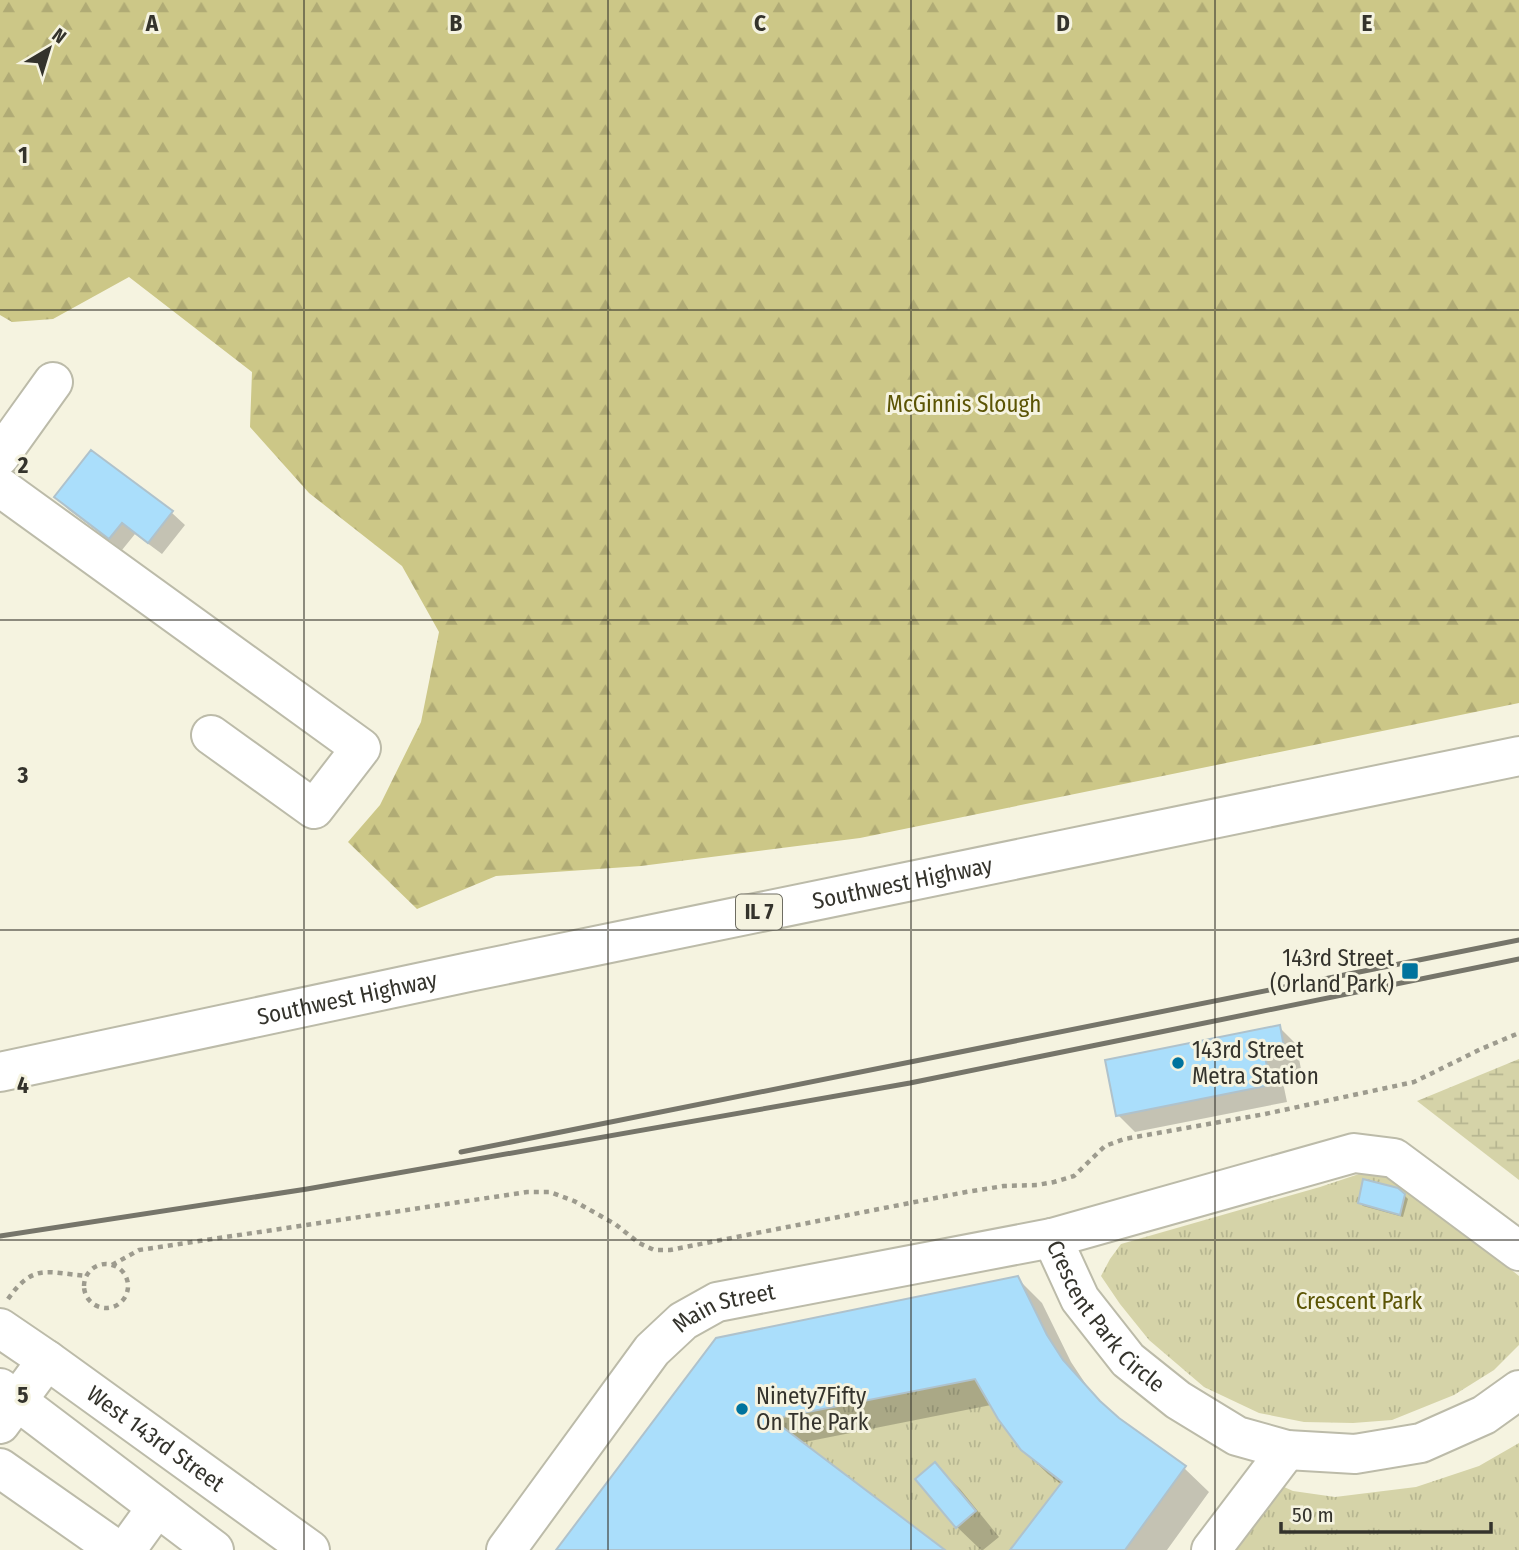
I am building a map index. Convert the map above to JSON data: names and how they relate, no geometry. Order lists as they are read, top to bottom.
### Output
{
  "streets": {
    "main road": [
      "Southwest Highway",
      "IL 7",
      "Main Street",
      "Crescent Park Circle",
      "West 143rd Street"
    ]
  },
  "crossings": [
    ["Main Street", "Crescent Park Circle"]
  ],
  "parks": ["McGinnis Slough", "Crescent Park"],
  "places": {
    "transit": ["143rd Street (Orland Park)"],
    "other": ["143rd Street Metra Station", "Ninety7Fifty On The Park"]
  },
  "scale_bar": "50 m",
  "north": "top right",
  "grid": {
    "columns": [
      "A",
      "B",
      "C",
      "D",
      "E"
    ],
    "rows": [
      "1",
      "2",
      "3",
      "4",
      "5"
    ]
  }
}
